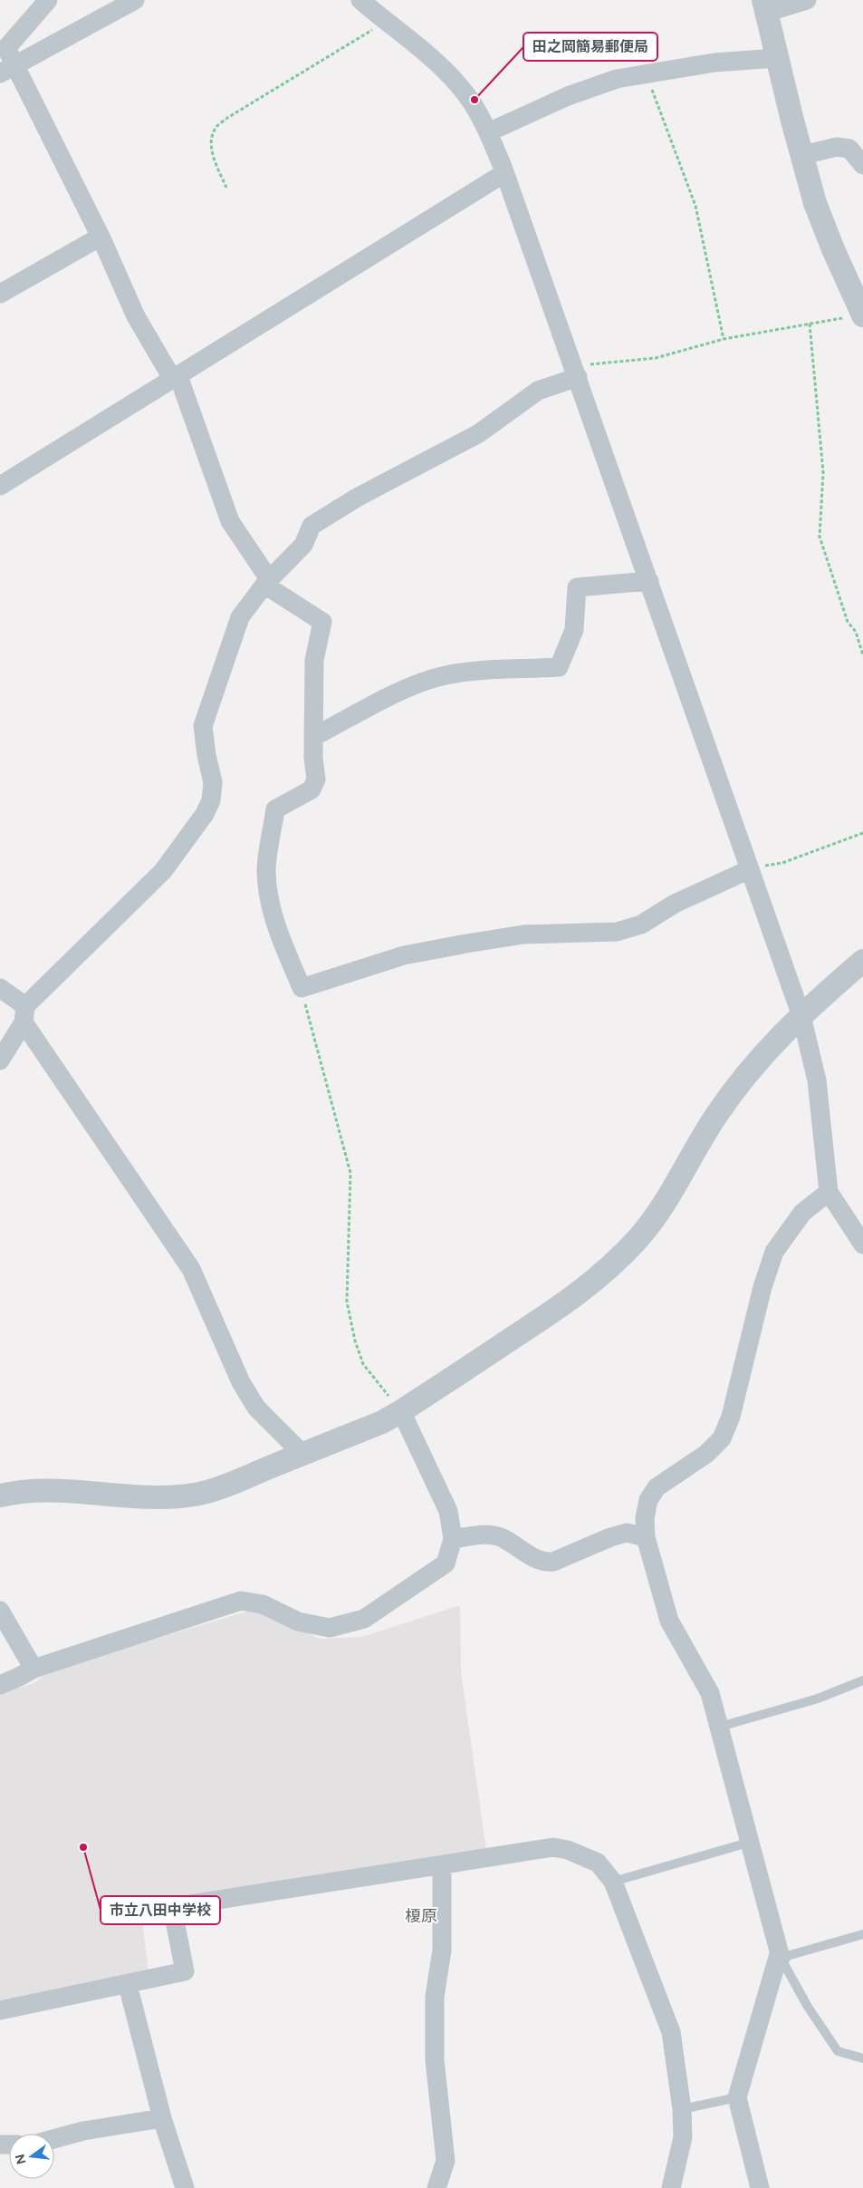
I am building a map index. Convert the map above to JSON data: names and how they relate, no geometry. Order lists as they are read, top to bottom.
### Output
{
  "districts": ["榎原"],
  "places": ["田之岡簡易郵便局", "市立八田中学校"],
  "north": "left"
}
